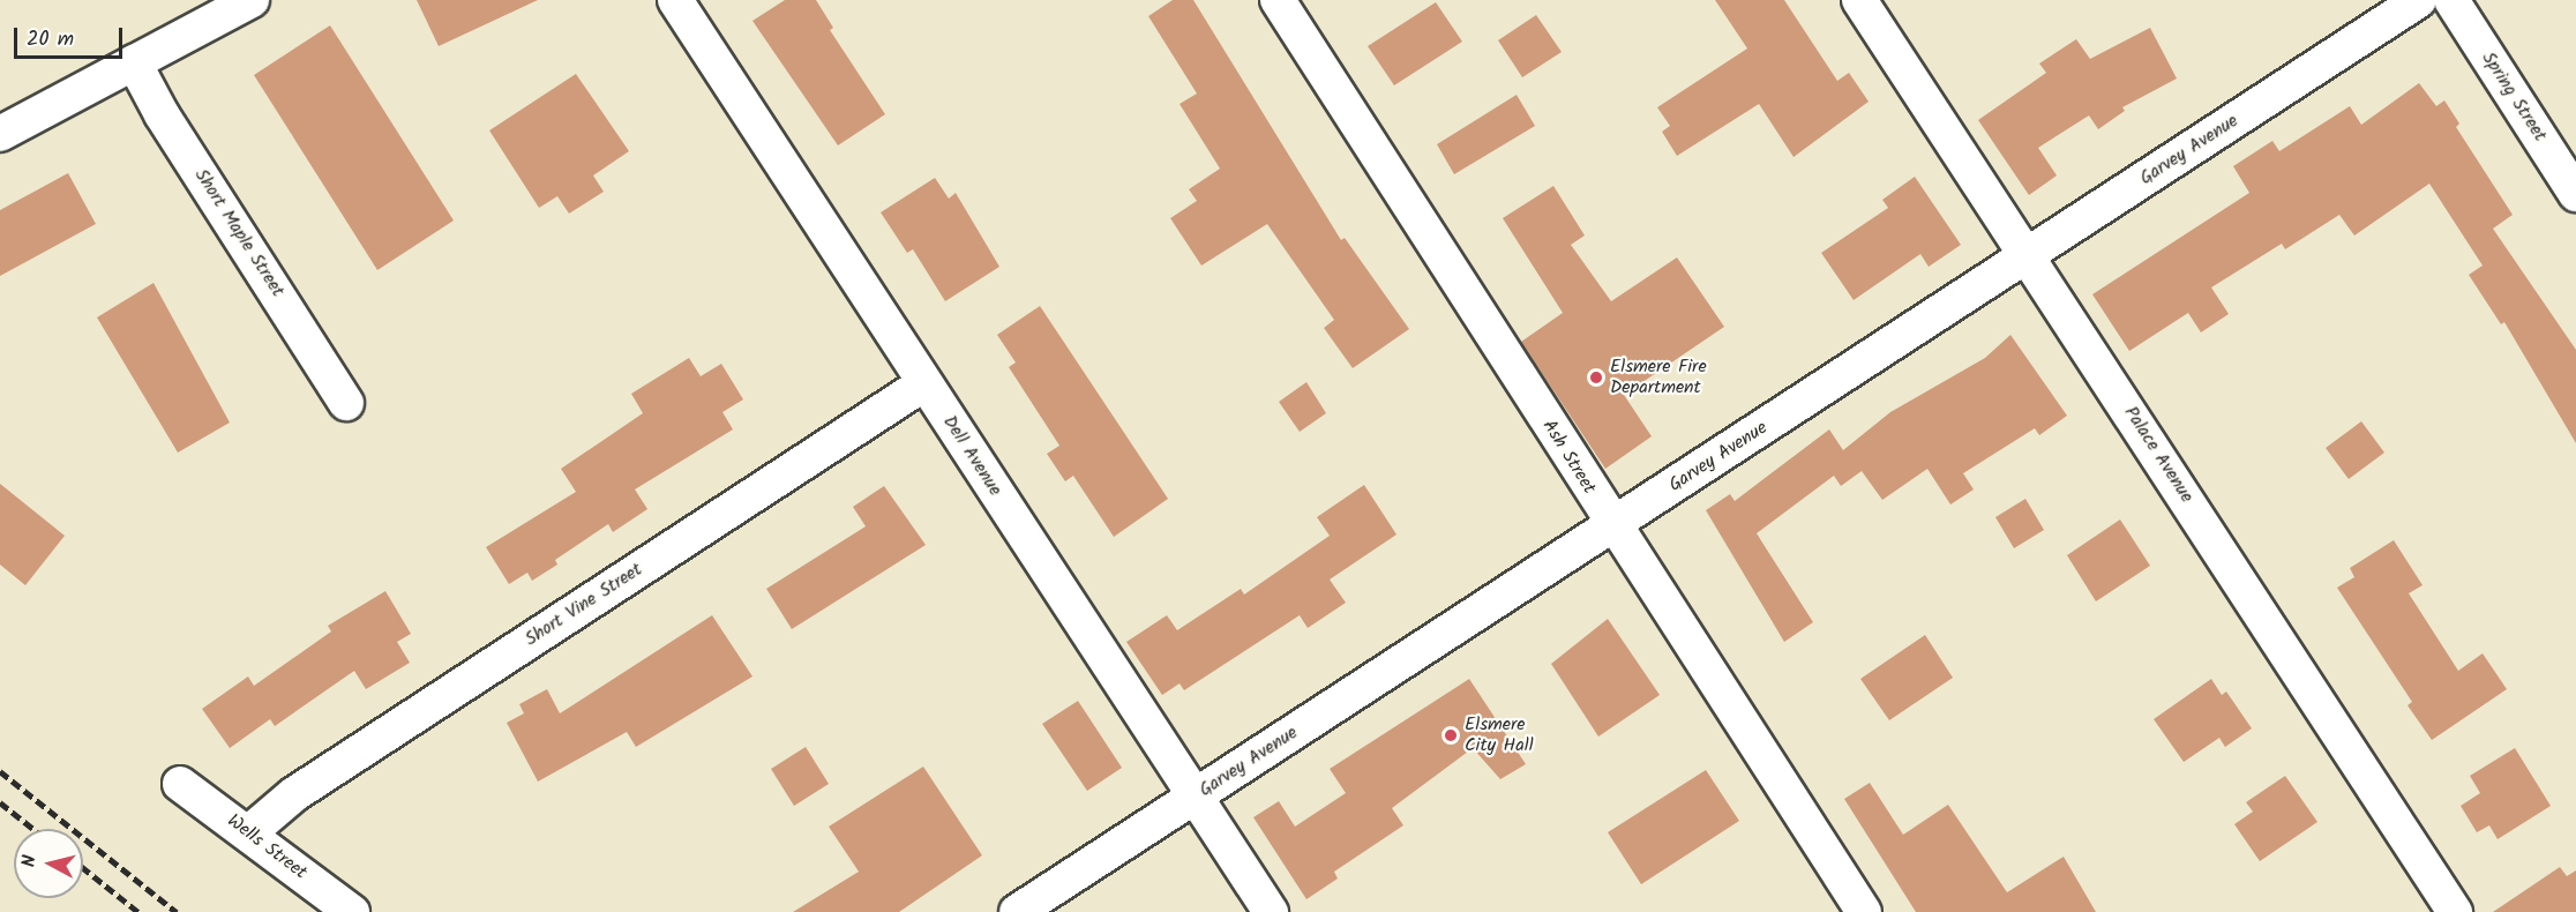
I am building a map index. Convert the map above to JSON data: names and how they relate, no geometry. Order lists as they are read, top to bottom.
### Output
{
  "streets": {
    "street": [
      "Spring Street",
      "Garvey Avenue",
      "Short Maple Street",
      "Palace Avenue",
      "Dell Avenue",
      "Ash Street",
      "Short Vine Street",
      "Wells Street"
    ]
  },
  "crossings": [
    ["Garvey Avenue", "Palace Avenue"],
    ["Garvey Avenue", "Dell Avenue"],
    ["Garvey Avenue", "Ash Street"],
    ["Dell Avenue", "Short Vine Street"],
    ["Short Vine Street", "Wells Street"]
  ],
  "places": ["Elsmere Fire Department", "Elsmere City Hall"],
  "scale_bar": "20 m",
  "north": "left"
}
